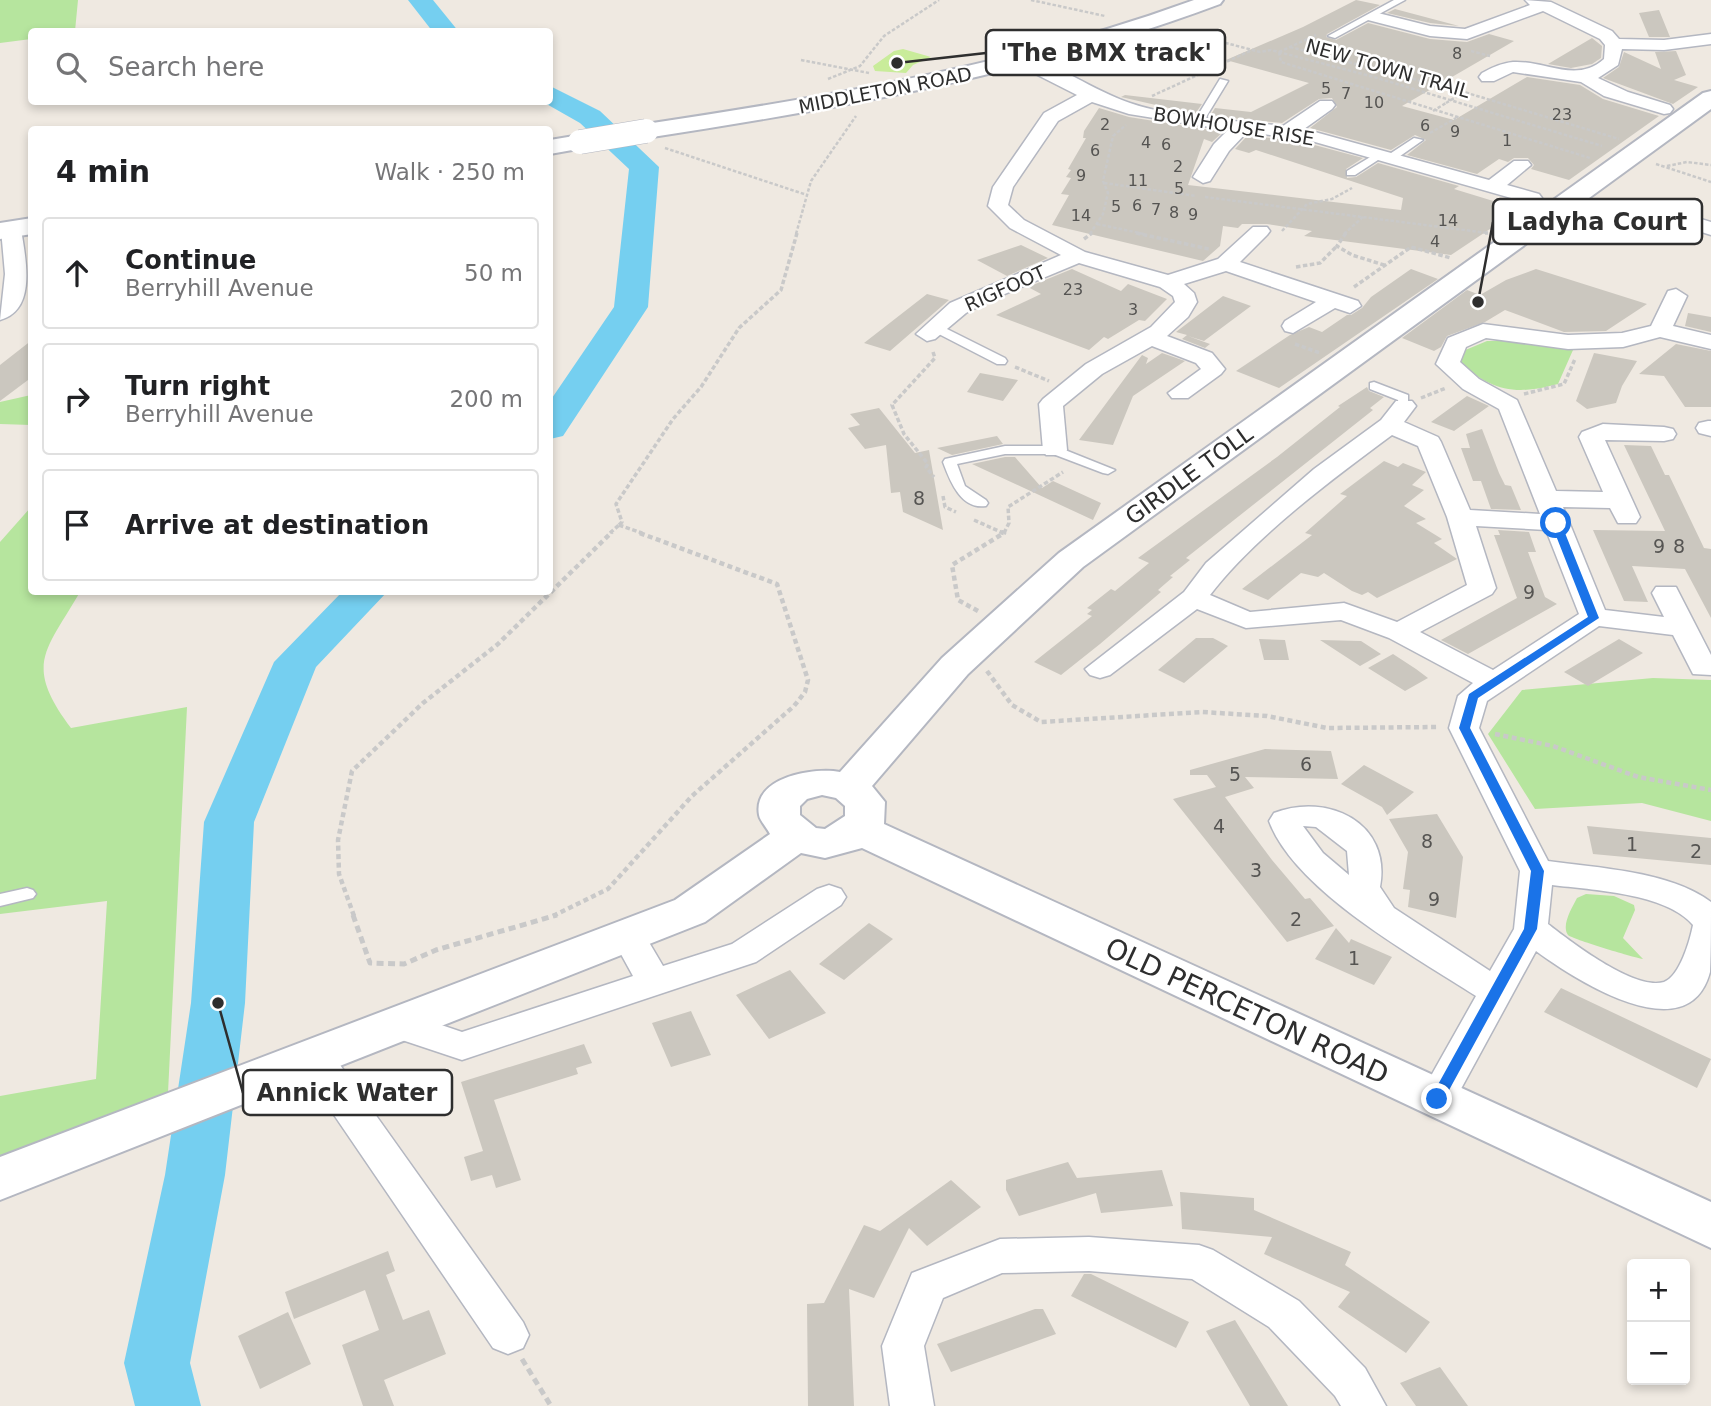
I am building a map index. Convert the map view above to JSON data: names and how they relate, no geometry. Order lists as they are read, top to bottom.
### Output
{
  "streets": {
    "street": [
      "MIDDLETON ROAD",
      "BOWHOUSE RISE",
      "RIGFOOT",
      "GIRDLE TOLL",
      "OLD PERCETON ROAD"
    ],
    "path": ["NEW TOWN TRAIL"]
  },
  "crossings": [
    ["MIDDLETON ROAD", "BOWHOUSE RISE"],
    ["GIRDLE TOLL", "OLD PERCETON ROAD"]
  ],
  "places": ["'The BMX track'", "Ladyha Court", "Annick Water"],
  "house_numbers": [
    "8",
    "5",
    "7",
    "10",
    "23",
    "2",
    "6",
    "9",
    "1",
    "4",
    "6",
    "6",
    "2",
    "9",
    "11",
    "5",
    "6",
    "5",
    "7",
    "8",
    "9",
    "14",
    "14",
    "4",
    "23",
    "3",
    "8",
    "9",
    "8",
    "9",
    "6",
    "5",
    "4",
    "8",
    "1",
    "2",
    "3",
    "9",
    "2",
    "1"
  ],
  "page": {
    "search": "Search here",
    "heading": ["4 min", "Walk · 250 m"],
    "list": [
      ["Continue", "Berryhill Avenue", "50 m"],
      ["Turn right", "Berryhill Avenue", "200 m"],
      "Arrive at destination"
    ],
    "map_buttons": ["+", "−"]
  }
}
